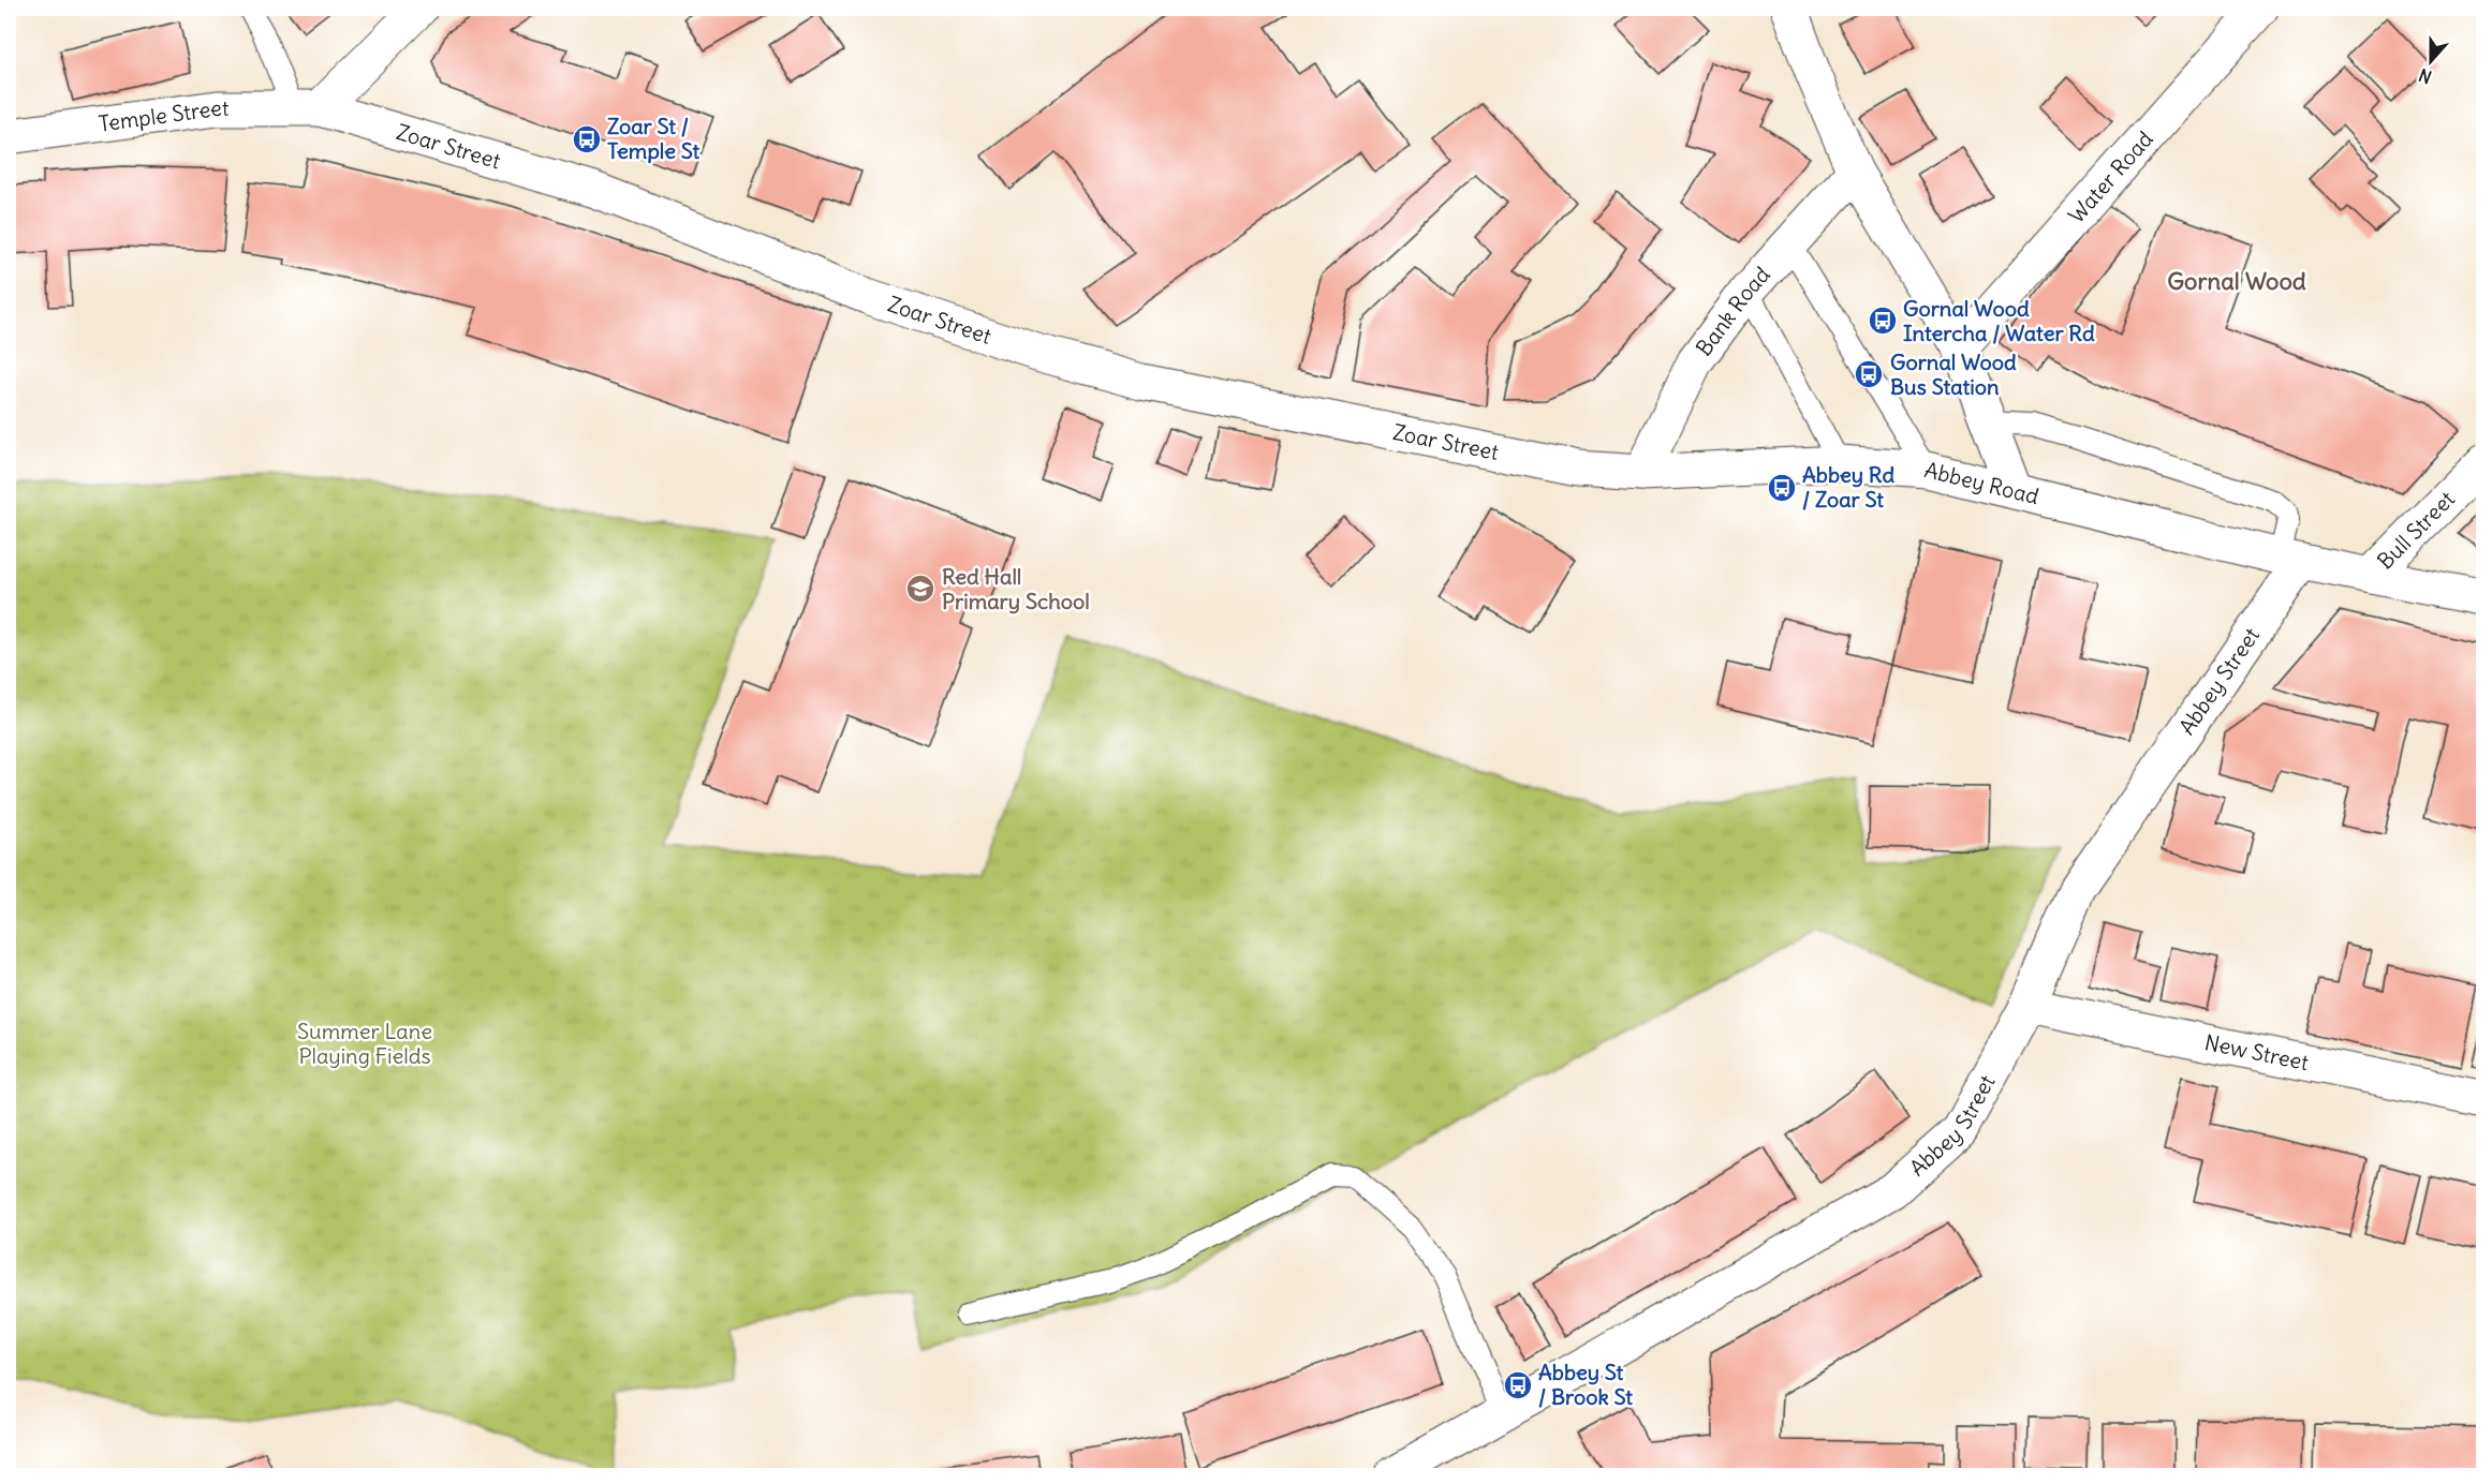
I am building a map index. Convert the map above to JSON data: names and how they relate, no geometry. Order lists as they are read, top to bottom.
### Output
{
  "streets": {
    "street": [
      "Temple Street",
      "Zoar Street",
      "Water Road",
      "Bank Road",
      "Abbey Road",
      "Bull Street",
      "Abbey Street",
      "New Street"
    ]
  },
  "crossings": [
    ["Temple Street", "Zoar Street"],
    ["Zoar Street", "Abbey Road"],
    ["Bank Road", "Abbey Road"],
    ["Abbey Road", "Bull Street"],
    ["Abbey Road", "Abbey Street"],
    ["Bull Street", "Abbey Street"],
    ["Abbey Street", "New Street"]
  ],
  "districts": ["Gornal Wood"],
  "parks": ["Summer Lane Playing Fields"],
  "places": {
    "bus stop": [
      "Zoar St / Temple St",
      "Gornal Wood Intercha / Water Rd",
      "Gornal Wood Bus Station",
      "Abbey Rd / Zoar St",
      "Abbey St / Brook St"
    ],
    "school or university": ["Red Hall Primary School"]
  },
  "north": "bottom"
}
